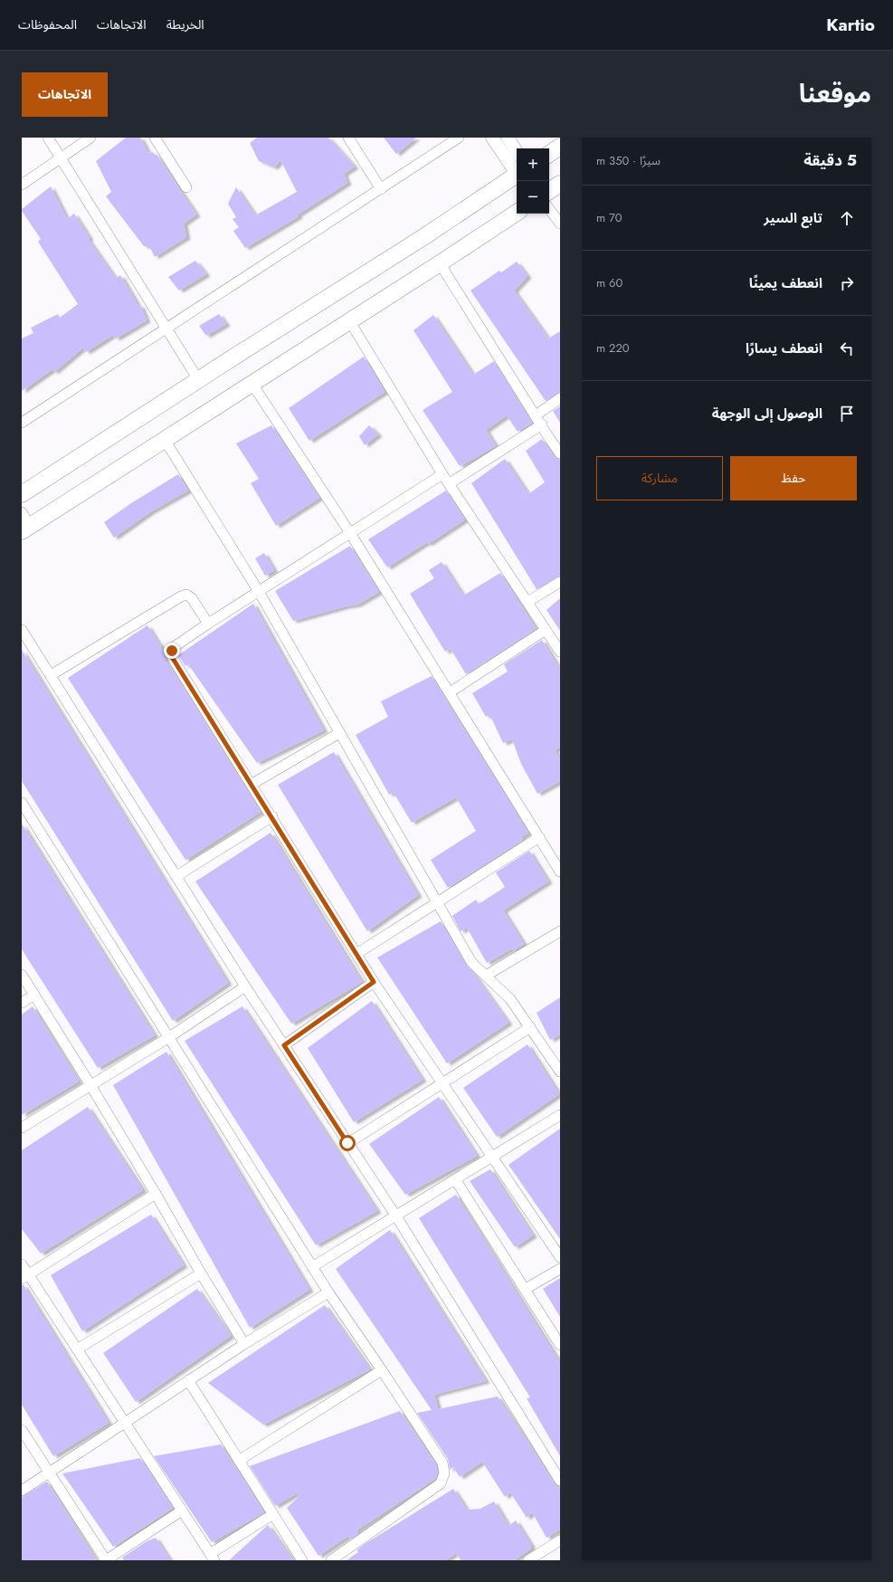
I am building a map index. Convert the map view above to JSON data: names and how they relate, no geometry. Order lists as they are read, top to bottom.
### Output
{
  "page": {
    "header": "Kartio",
    "nav": ["الخريطة", "الاتجاهات", "المحفوظات"],
    "title": "موقعنا",
    "buttons": [
      "الاتجاهات",
      ["حفظ", "مشاركة"]
    ],
    "heading": ["5 دقيقة", "سيرًا · 350 m"],
    "map_buttons": ["+", "−"],
    "list": [
      ["تابع السير", "70 m"],
      ["انعطف يمينًا", "60 m"],
      ["انعطف يسارًا", "220 m"],
      "الوصول إلى الوجهة"
    ]
  }
}
